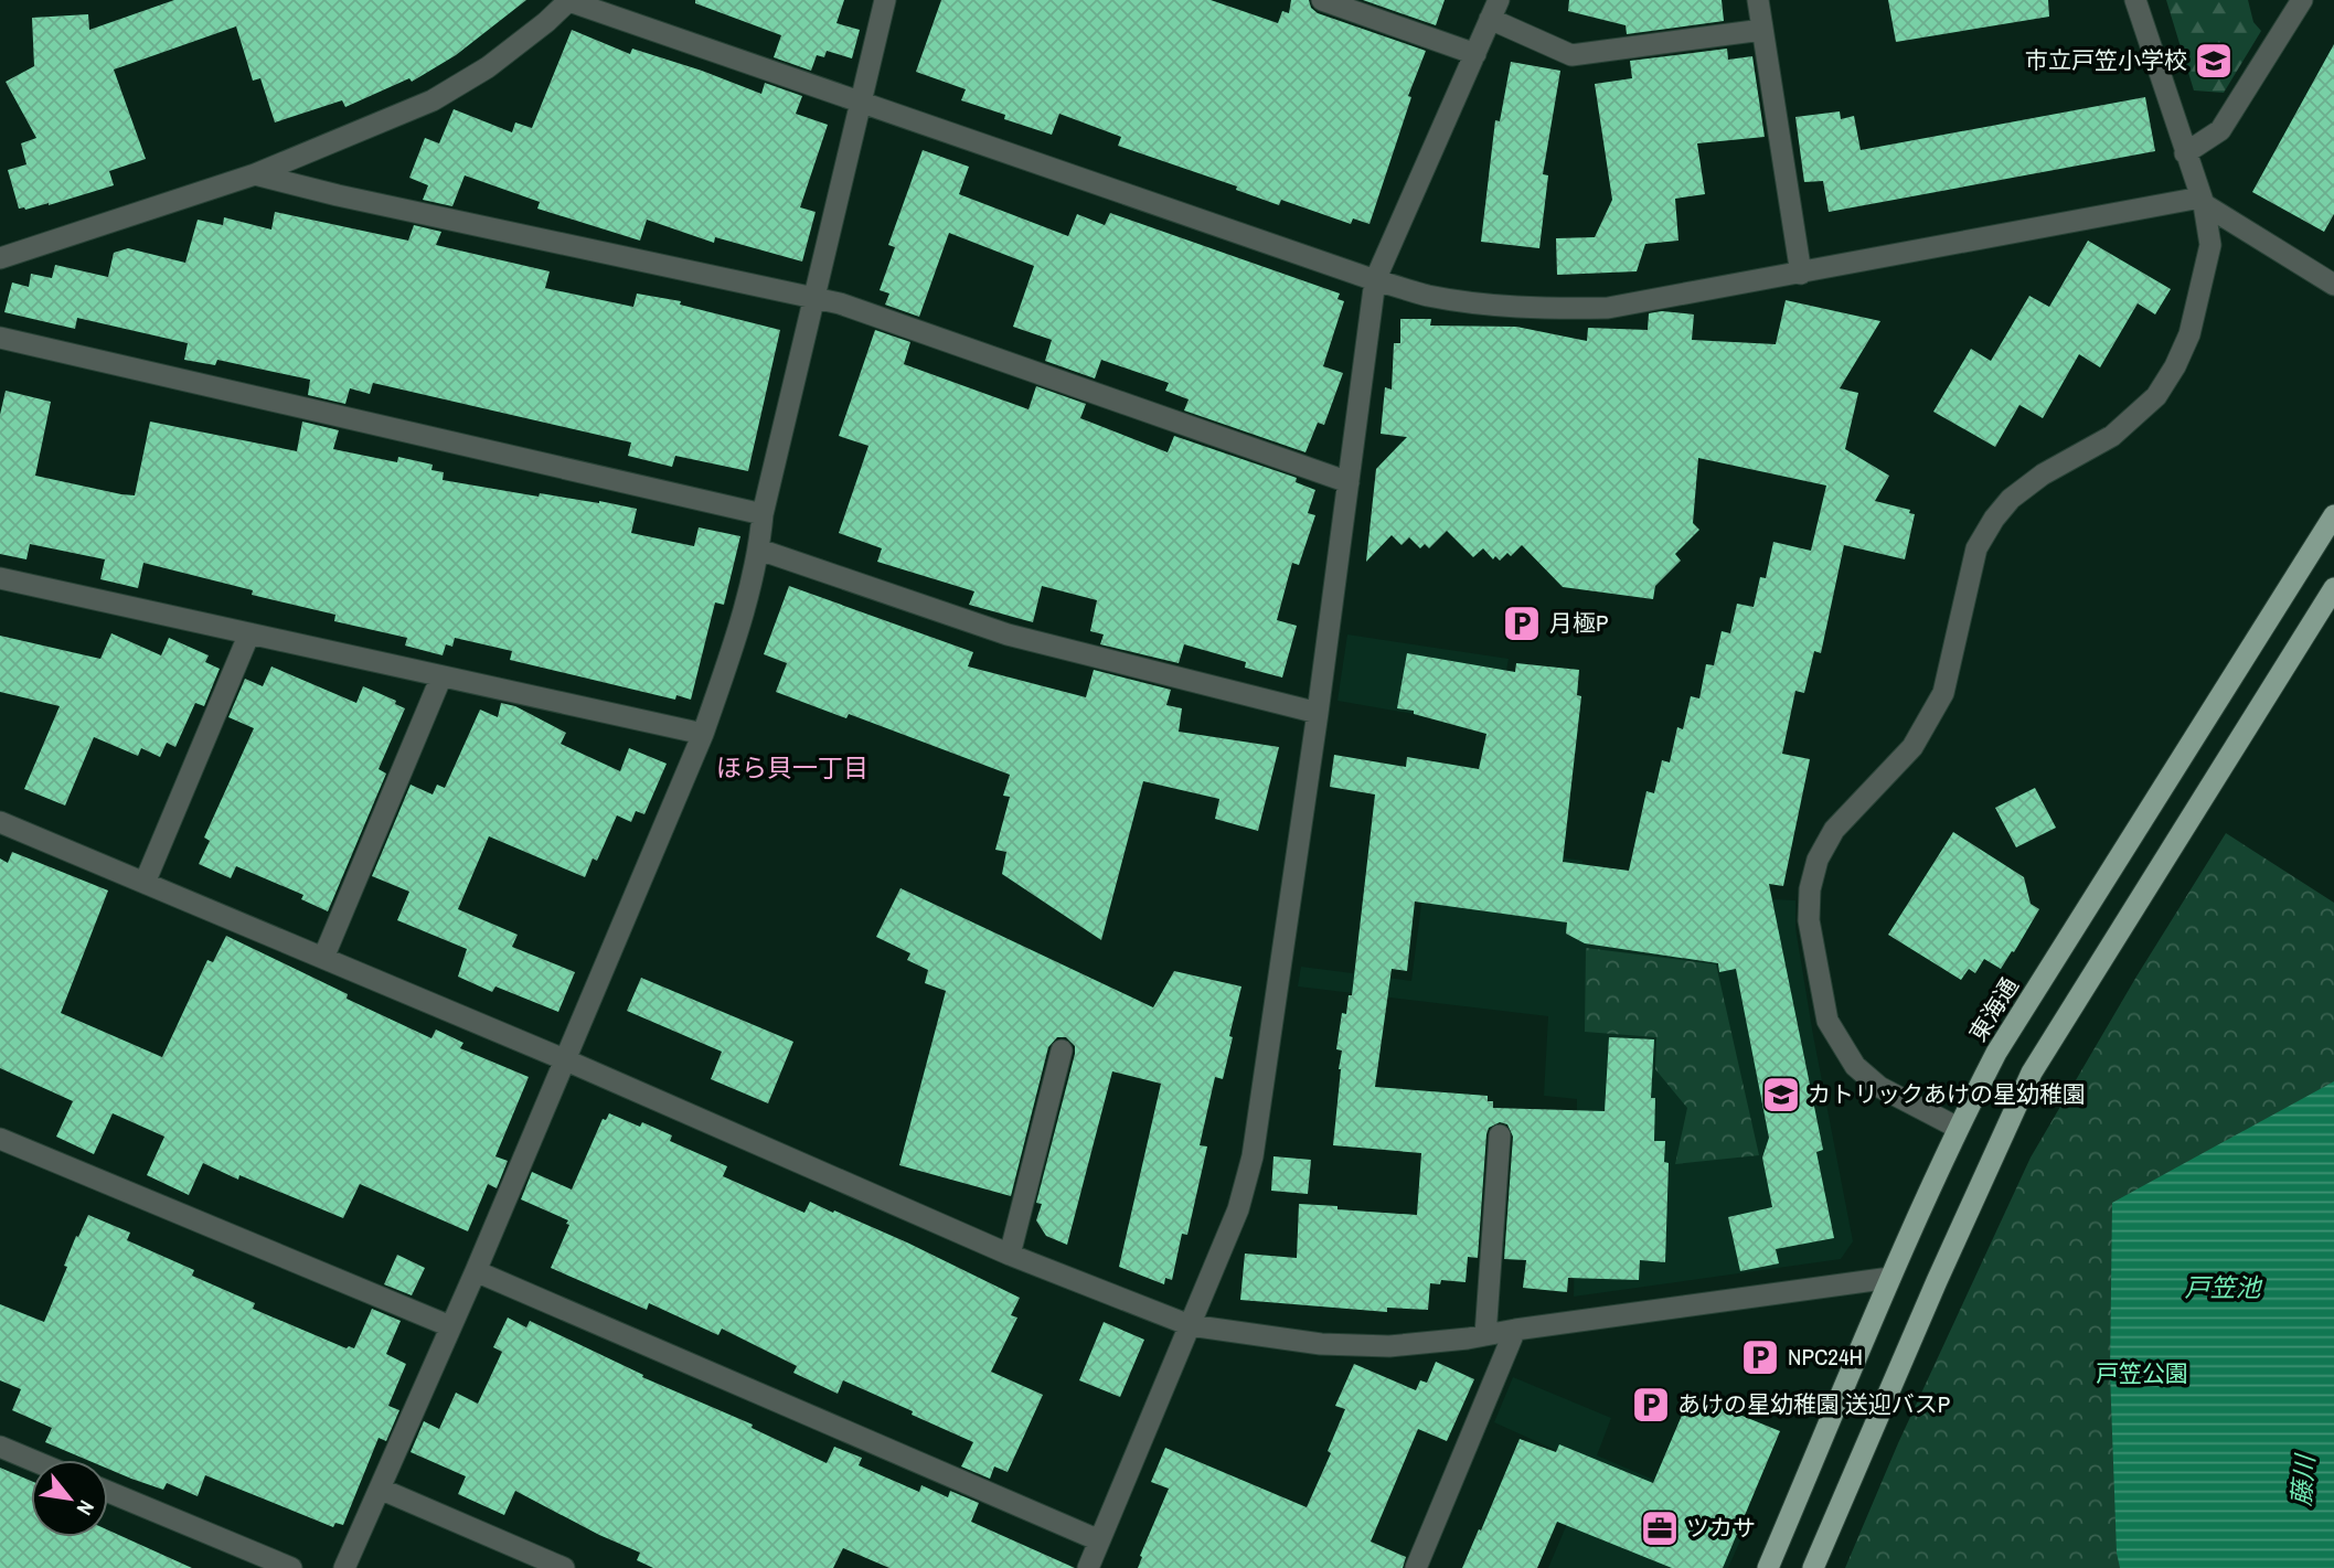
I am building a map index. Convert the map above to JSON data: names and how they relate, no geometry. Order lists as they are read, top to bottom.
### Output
{
  "streets": {
    "main road": ["東海通"]
  },
  "districts": ["ほら貝一丁目"],
  "water": ["戸笠池", "藤川"],
  "parks": ["戸笠公園"],
  "places": {
    "school or university": ["市立戸笠小学校", "カトリックあけの星幼稚園"],
    "parking": ["月極P", "NPC24H", "あけの星幼稚園 送迎バスP"],
    "office": ["ツカサ"]
  },
  "north": "bottom right"
}
